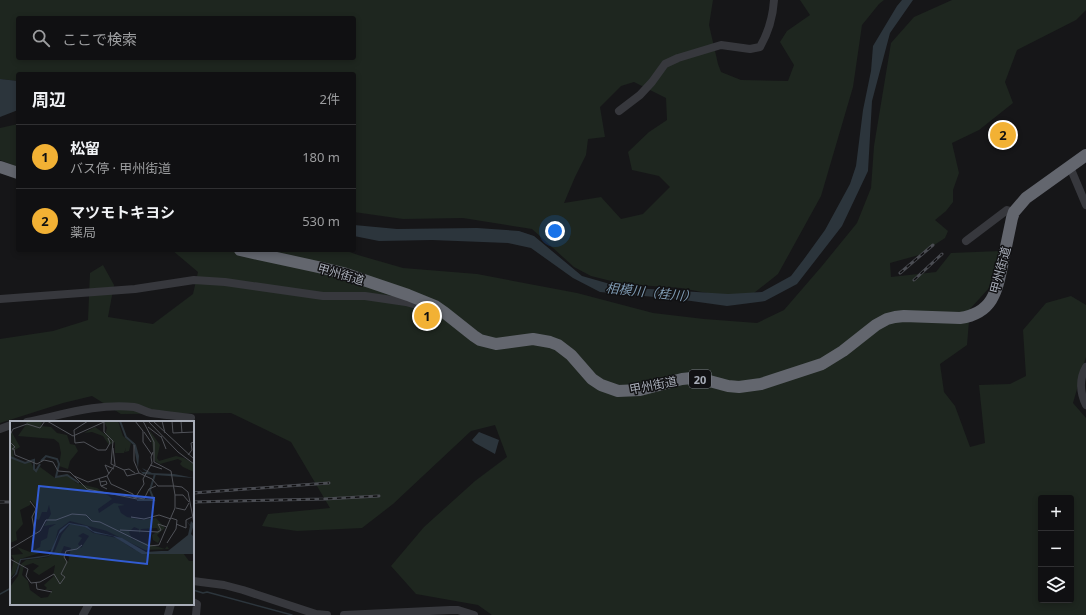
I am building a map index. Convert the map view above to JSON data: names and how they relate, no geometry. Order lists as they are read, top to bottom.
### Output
{
  "streets": {
    "highway": ["甲州街道", "20"]
  },
  "water": ["相模川（桂川）"],
  "page": {
    "search": "ここで検索",
    "heading": ["周辺", "2件"],
    "pins": ["2", "1"],
    "list": [
      {
        "mark": "1",
        "name": "松留",
        "note": "バス停 · 甲州街道",
        "value": "180 m"
      },
      {
        "mark": "2",
        "name": "マツモトキヨシ",
        "note": "薬局",
        "value": "530 m"
      }
    ],
    "map_buttons": ["+", "−"]
  }
}
